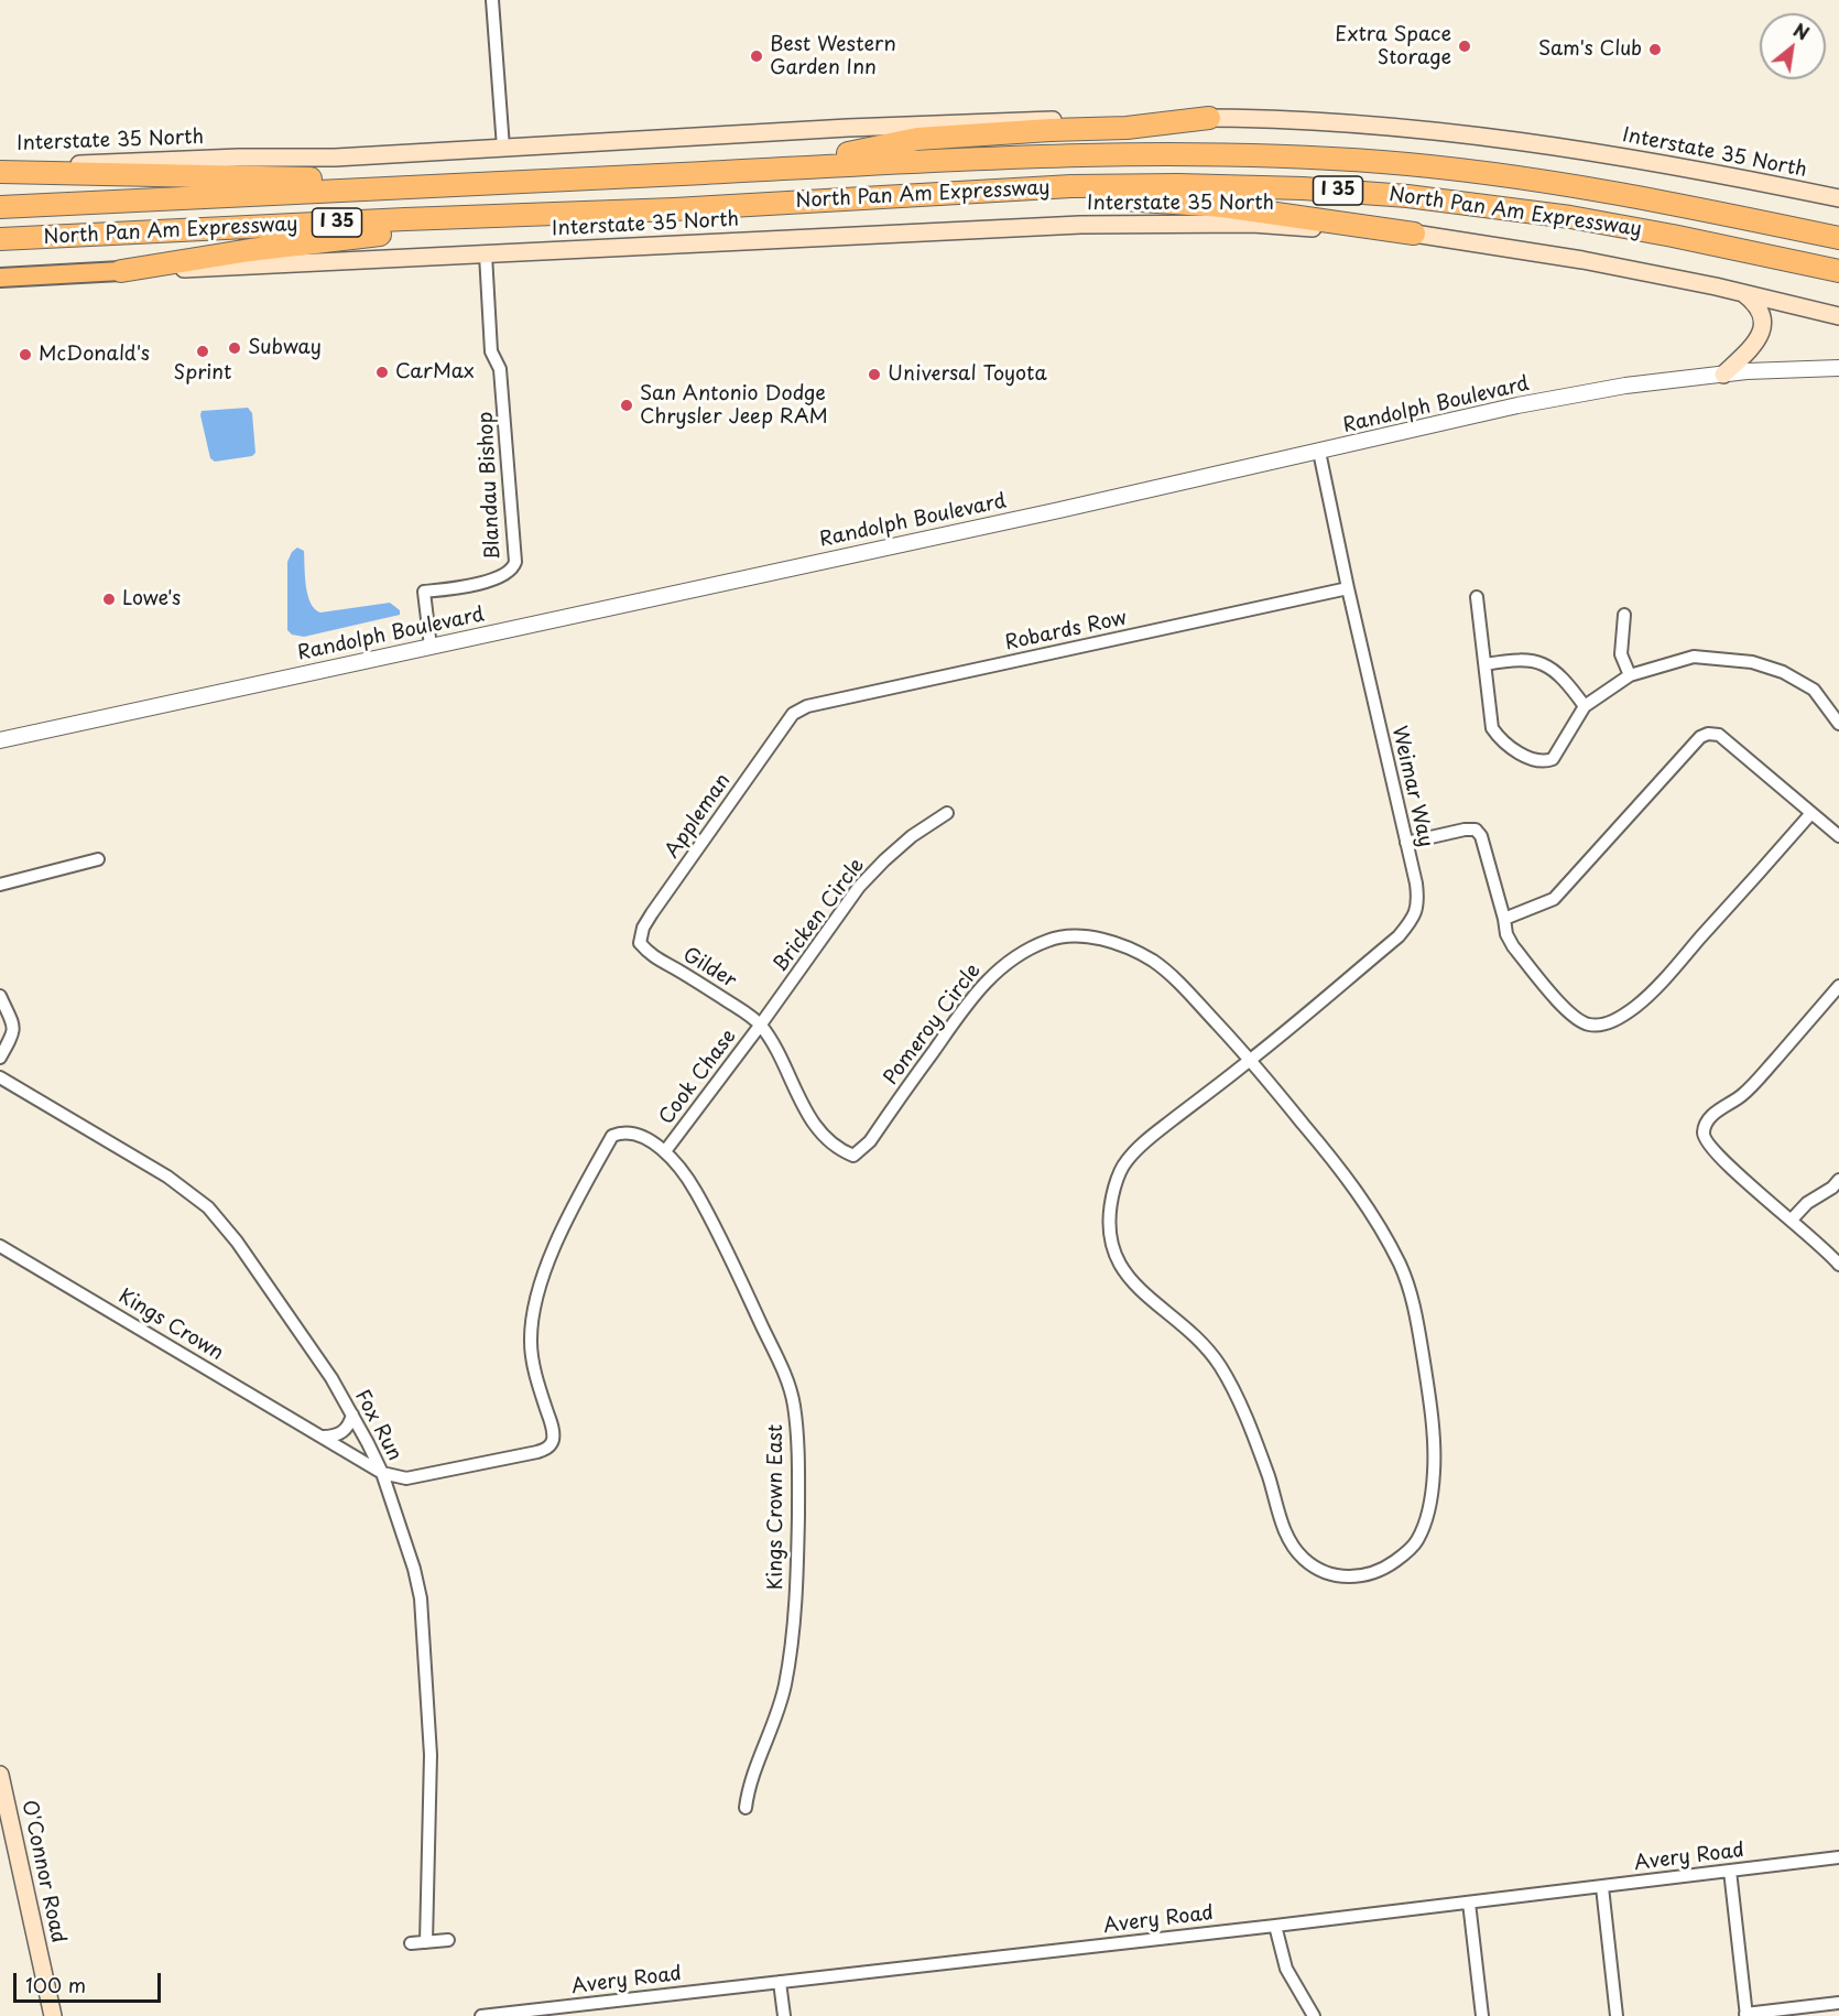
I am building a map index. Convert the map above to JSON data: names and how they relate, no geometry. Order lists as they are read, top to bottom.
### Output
{
  "streets": {
    "highway": ["I 35", "North Pan Am Expressway"],
    "main road": ["Interstate 35 North", "O'Connor Road"],
    "street": [
      "Randolph Boulevard",
      "Blandau Bishop",
      "Robards Row",
      "Weimar Way",
      "Appleman",
      "Bricken Circle",
      "Gilder",
      "Pomeroy Circle",
      "Cook Chase",
      "Kings Crown",
      "Fox Run",
      "Kings Crown East",
      "Avery Road"
    ]
  },
  "crossings": [
    ["Interstate 35 North", "Blandau Bishop"],
    ["Randolph Boulevard", "Blandau Bishop"],
    ["Randolph Boulevard", "Weimar Way"],
    ["Robards Row", "Weimar Way"],
    ["Robards Row", "Appleman"],
    ["Weimar Way", "Pomeroy Circle"],
    ["Appleman", "Gilder"],
    ["Bricken Circle", "Gilder"],
    ["Bricken Circle", "Cook Chase"],
    ["Gilder", "Pomeroy Circle"],
    ["Gilder", "Cook Chase"],
    ["Cook Chase", "Kings Crown"],
    ["Cook Chase", "Kings Crown East"],
    ["Kings Crown", "Fox Run"],
    ["Kings Crown", "Kings Crown East"]
  ],
  "places": [
    "Extra Space Storage",
    "Sam's Club",
    "Best Western Garden Inn",
    "Subway",
    "Sprint",
    "McDonald's",
    "CarMax",
    "Universal Toyota",
    "San Antonio Dodge Chrysler Jeep RAM",
    "Lowe's"
  ],
  "scale_bar": "100 m",
  "north": "top right"
}
